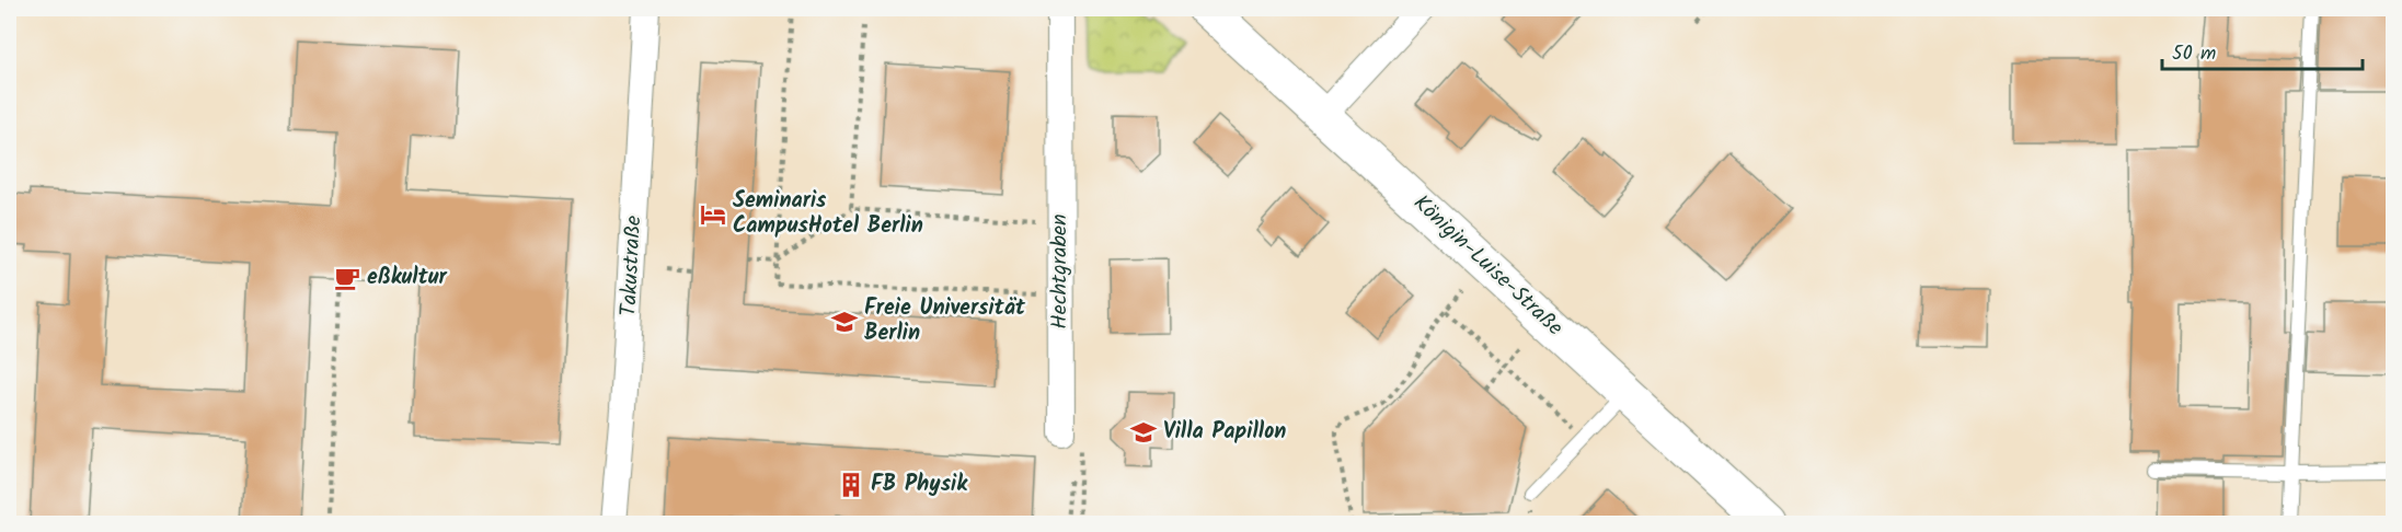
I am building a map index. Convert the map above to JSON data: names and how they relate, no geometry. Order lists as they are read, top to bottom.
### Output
{
  "streets": {
    "main road": ["Königin-Luise-Straße"],
    "street": ["Takustraße", "Hechtgraben"]
  },
  "places": {
    "hotel": ["Seminaris CampusHotel Berlin"],
    "cafe": ["eßkultur"],
    "school or university": ["Freie Universität Berlin", "Villa Papillon"],
    "building": ["FB Physik"]
  },
  "scale_bar": "50 m"
}
